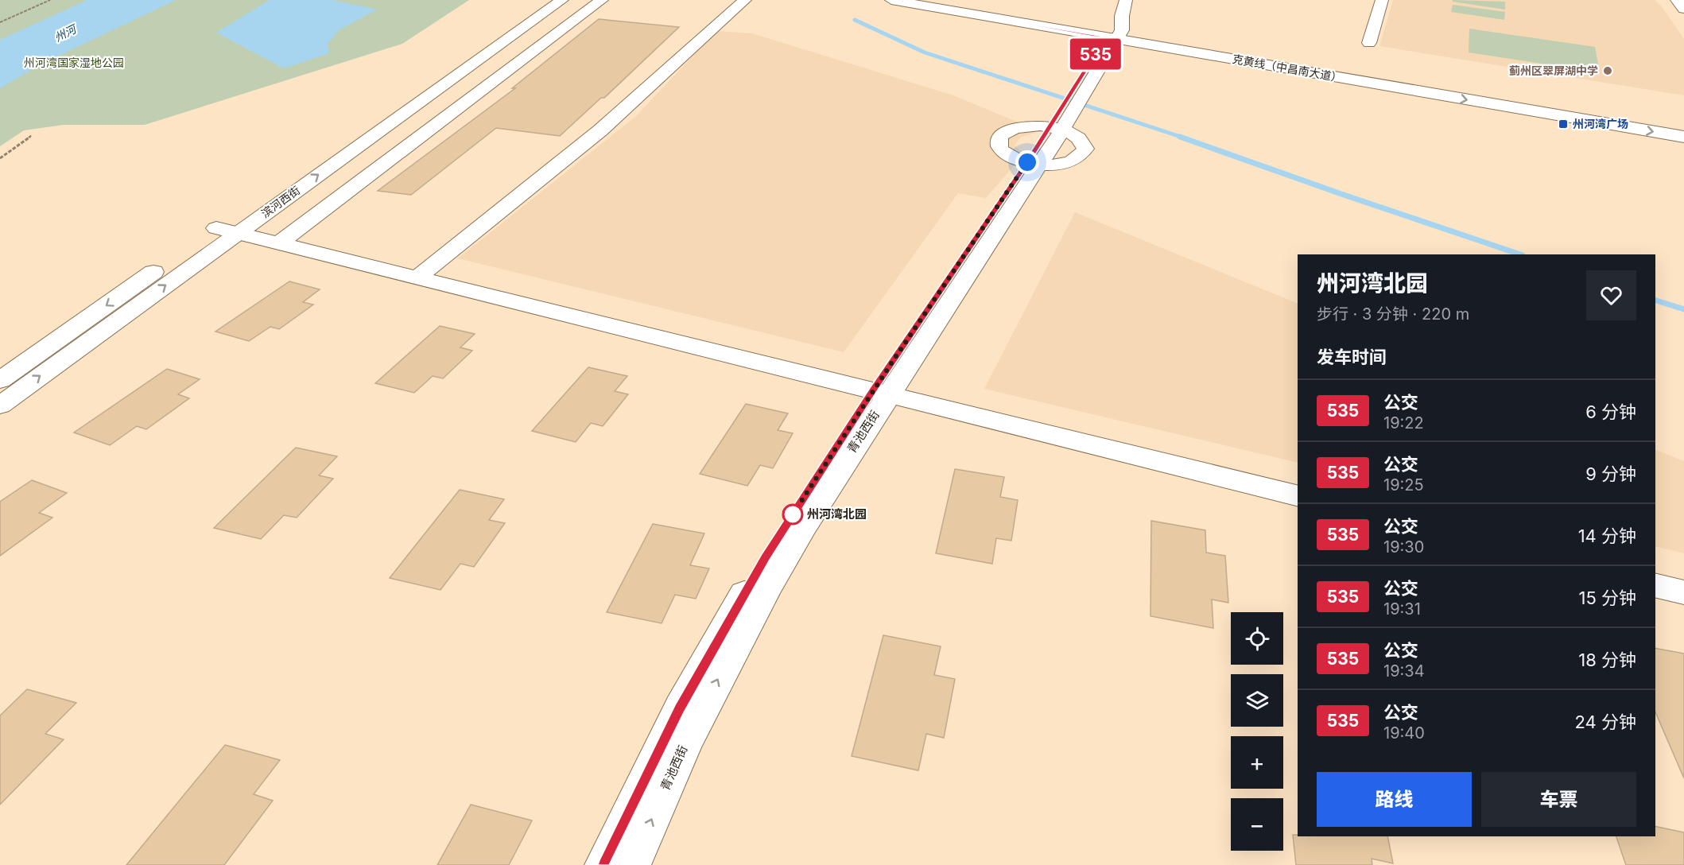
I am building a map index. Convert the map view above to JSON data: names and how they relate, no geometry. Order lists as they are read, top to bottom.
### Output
{
  "streets": {
    "main road": ["克黄线（中昌南大道）", "滨河西街", "青池西街"]
  },
  "crossings": [
    ["克黄线（中昌南大道）", "青池西街"]
  ],
  "water": ["州河"],
  "parks": ["州河湾国家湿地公园"],
  "places": {
    "other": ["蓟州区翠屏湖中学", "州河湾北园"],
    "transit": ["州河湾广场"]
  },
  "lines": ["bus line 535"],
  "page": {
    "on_map": "535",
    "heading": [
      ["州河湾北园", "步行 · 3 分钟 · 220 m"],
      "发车时间"
    ],
    "list": [
      {
        "mark": "535",
        "name": "公交",
        "note": "19:22",
        "value": "6 分钟"
      },
      {
        "mark": "535",
        "name": "公交",
        "note": "19:25",
        "value": "9 分钟"
      },
      {
        "mark": "535",
        "name": "公交",
        "note": "19:30",
        "value": "14 分钟"
      },
      {
        "mark": "535",
        "name": "公交",
        "note": "19:31",
        "value": "15 分钟"
      },
      {
        "mark": "535",
        "name": "公交",
        "note": "19:34",
        "value": "18 分钟"
      },
      {
        "mark": "535",
        "name": "公交",
        "note": "19:40",
        "value": "24 分钟"
      }
    ],
    "map_buttons": ["+", "−"],
    "buttons": ["路线", "车票"]
  }
}
